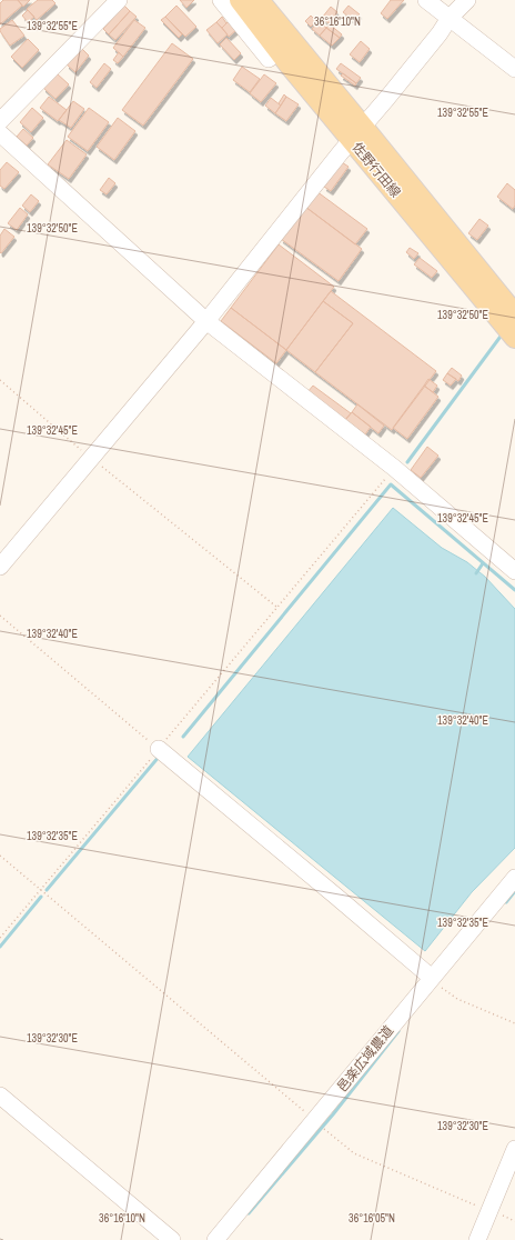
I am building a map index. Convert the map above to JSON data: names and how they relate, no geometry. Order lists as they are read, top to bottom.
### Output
{
  "streets": {
    "main road": ["佐野行田線"],
    "street": ["邑楽広域農道"]
  },
  "coordinates": [
    "36°16'10\"N",
    "139°32'55\"E",
    "139°32'50\"E",
    "139°32'45\"E",
    "139°32'40\"E",
    "139°32'35\"E",
    "139°32'30\"E",
    "36°16'05\"N"
  ]
}
